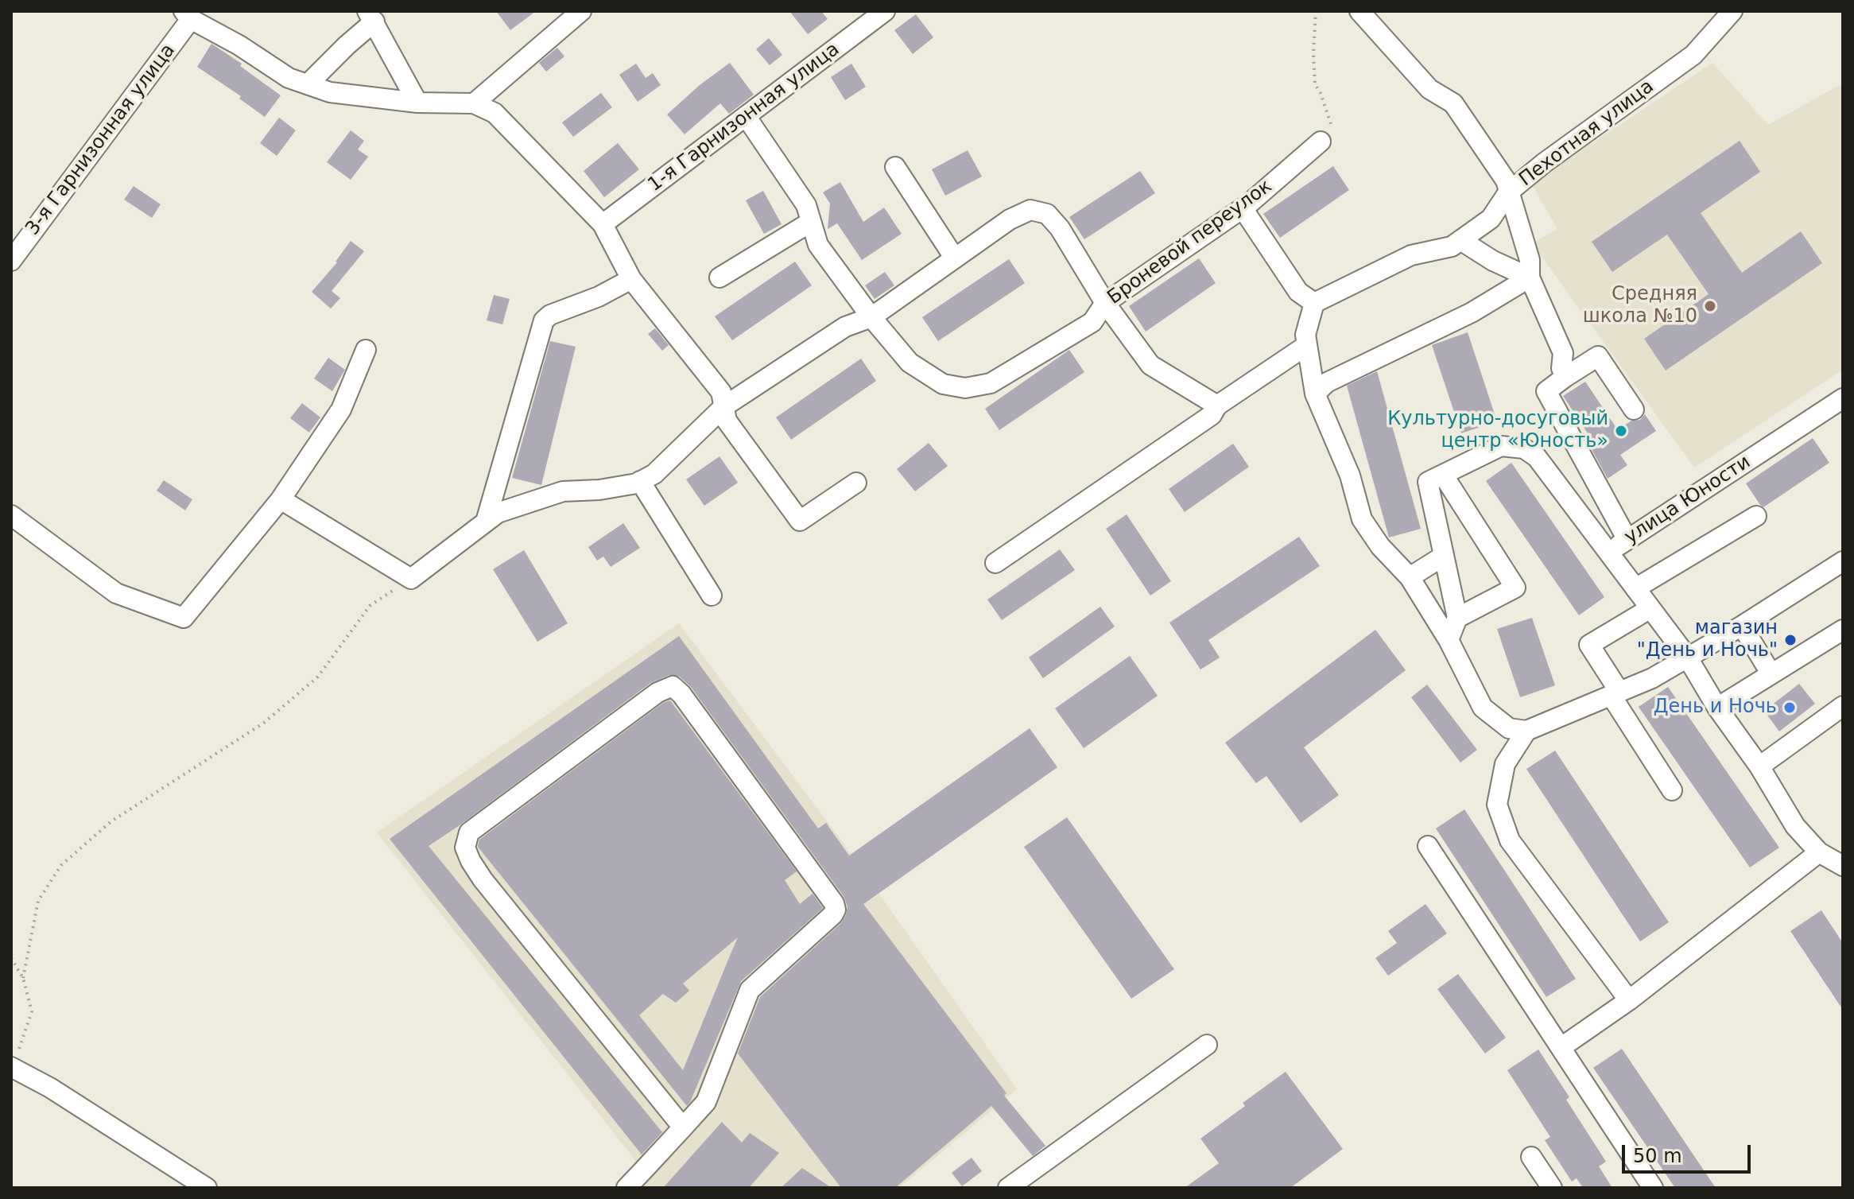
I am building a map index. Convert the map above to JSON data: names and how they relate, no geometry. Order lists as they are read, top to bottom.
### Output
{
  "streets": {
    "street": [
      "1-я Гарнизонная улица",
      "Пехотная улица",
      "3-я Гарнизонная улица",
      "Броневой переулок",
      "улица Юности"
    ]
  },
  "crossings": [
    ["1-я Гарнизонная улица", "Броневой переулок"]
  ],
  "places": [
    "Средняя школа №10",
    "Культурно-досуговый центр «Юность»",
    "магазин \"День и Ночь\"",
    "День и Ночь"
  ],
  "scale_bar": "50 m"
}
